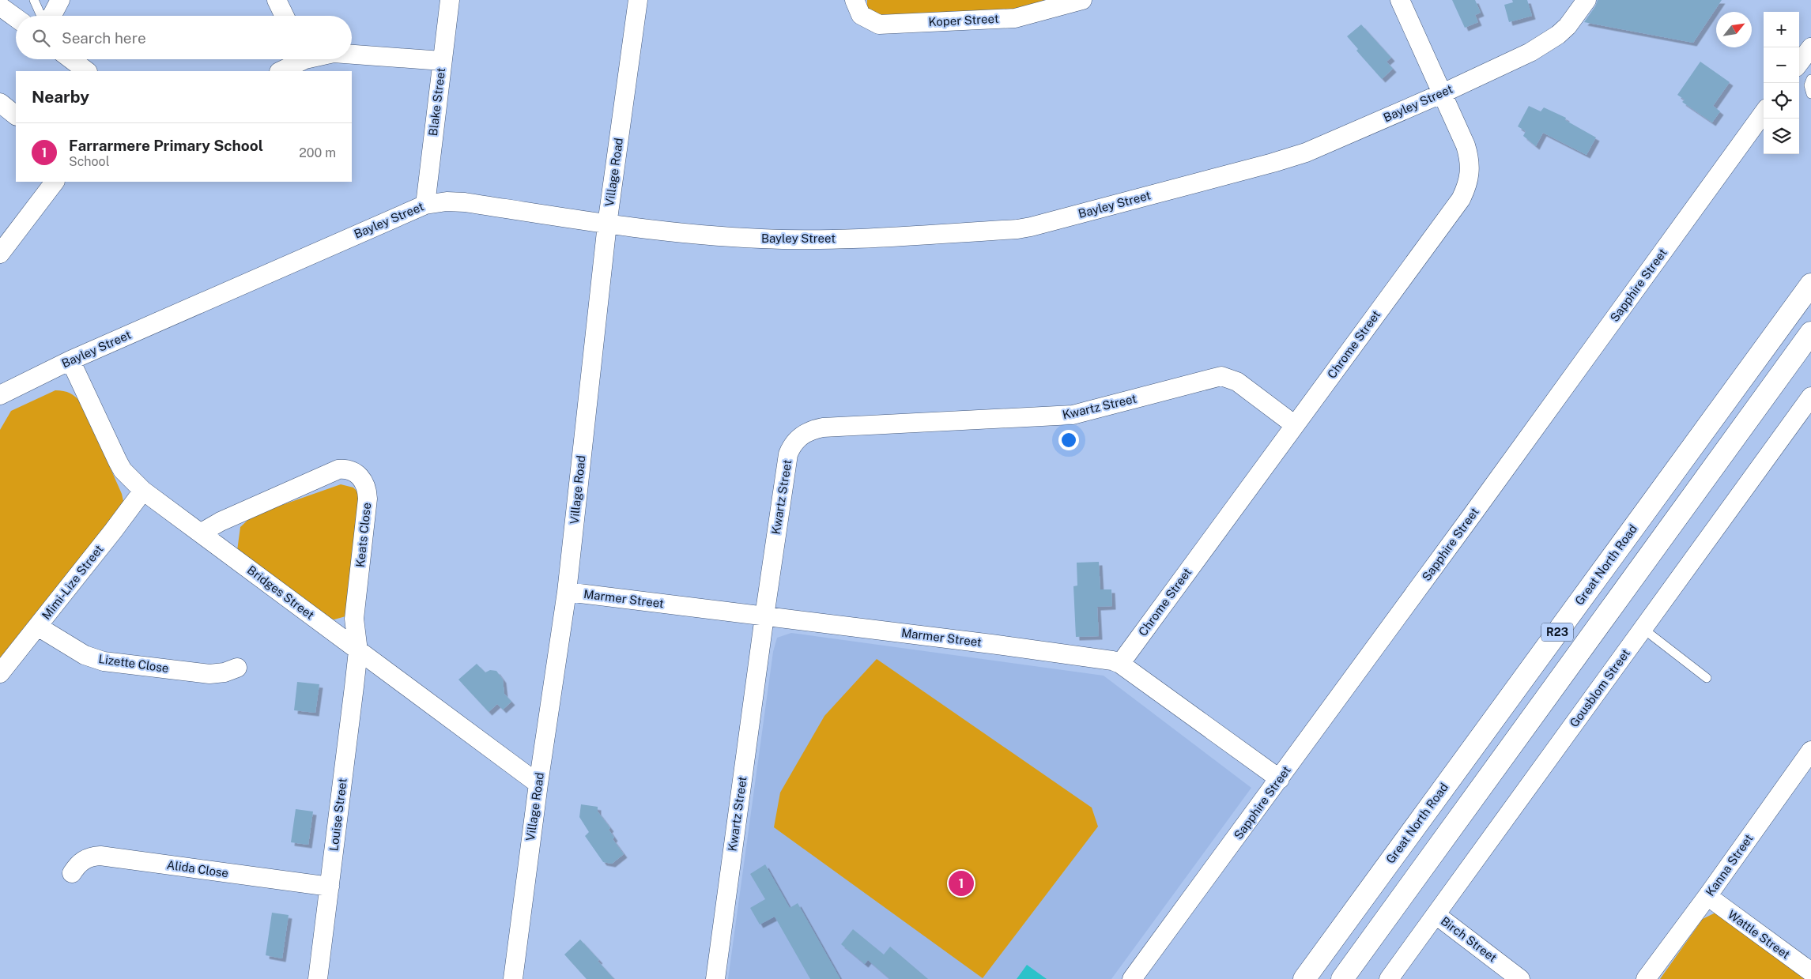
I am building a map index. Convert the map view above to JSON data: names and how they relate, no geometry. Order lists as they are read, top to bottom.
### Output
{
  "streets": {
    "main road": ["Great North Road", "R23"],
    "street": [
      "Koper Street",
      "Blake Street",
      "Bayley Street",
      "Village Road",
      "Sapphire Street",
      "Chrome Street",
      "Kwartz Street",
      "Keats Close",
      "Mimi-Lize Street",
      "Bridges Street",
      "Marmer Street",
      "Lizette Close",
      "Gousblom Street",
      "Louise Street",
      "Kanna Street",
      "Alida Close",
      "Wattle Street",
      "Birch Street"
    ]
  },
  "crossings": [
    ["Blake Street", "Bayley Street"],
    ["Bayley Street", "Village Road"],
    ["Bayley Street", "Chrome Street"],
    ["Bayley Street", "Bridges Street"],
    ["Village Road", "Bridges Street"],
    ["Village Road", "Marmer Street"],
    ["Sapphire Street", "Marmer Street"],
    ["Chrome Street", "Kwartz Street"],
    ["Chrome Street", "Marmer Street"],
    ["Kwartz Street", "Marmer Street"],
    ["Keats Close", "Bridges Street"],
    ["Keats Close", "Louise Street"],
    ["Mimi-Lize Street", "Bridges Street"],
    ["Mimi-Lize Street", "Lizette Close"],
    ["Bridges Street", "Louise Street"],
    ["Gousblom Street", "Birch Street"],
    ["Louise Street", "Alida Close"],
    ["Kanna Street", "Wattle Street"]
  ],
  "north": "top right",
  "page": {
    "map_buttons": ["+", "−"],
    "search": "Search here",
    "heading": "Nearby",
    "list": [
      {
        "mark": "1",
        "name": "Farrarmere Primary School",
        "note": "School",
        "value": "200 m"
      }
    ],
    "pins": "1"
  }
}
